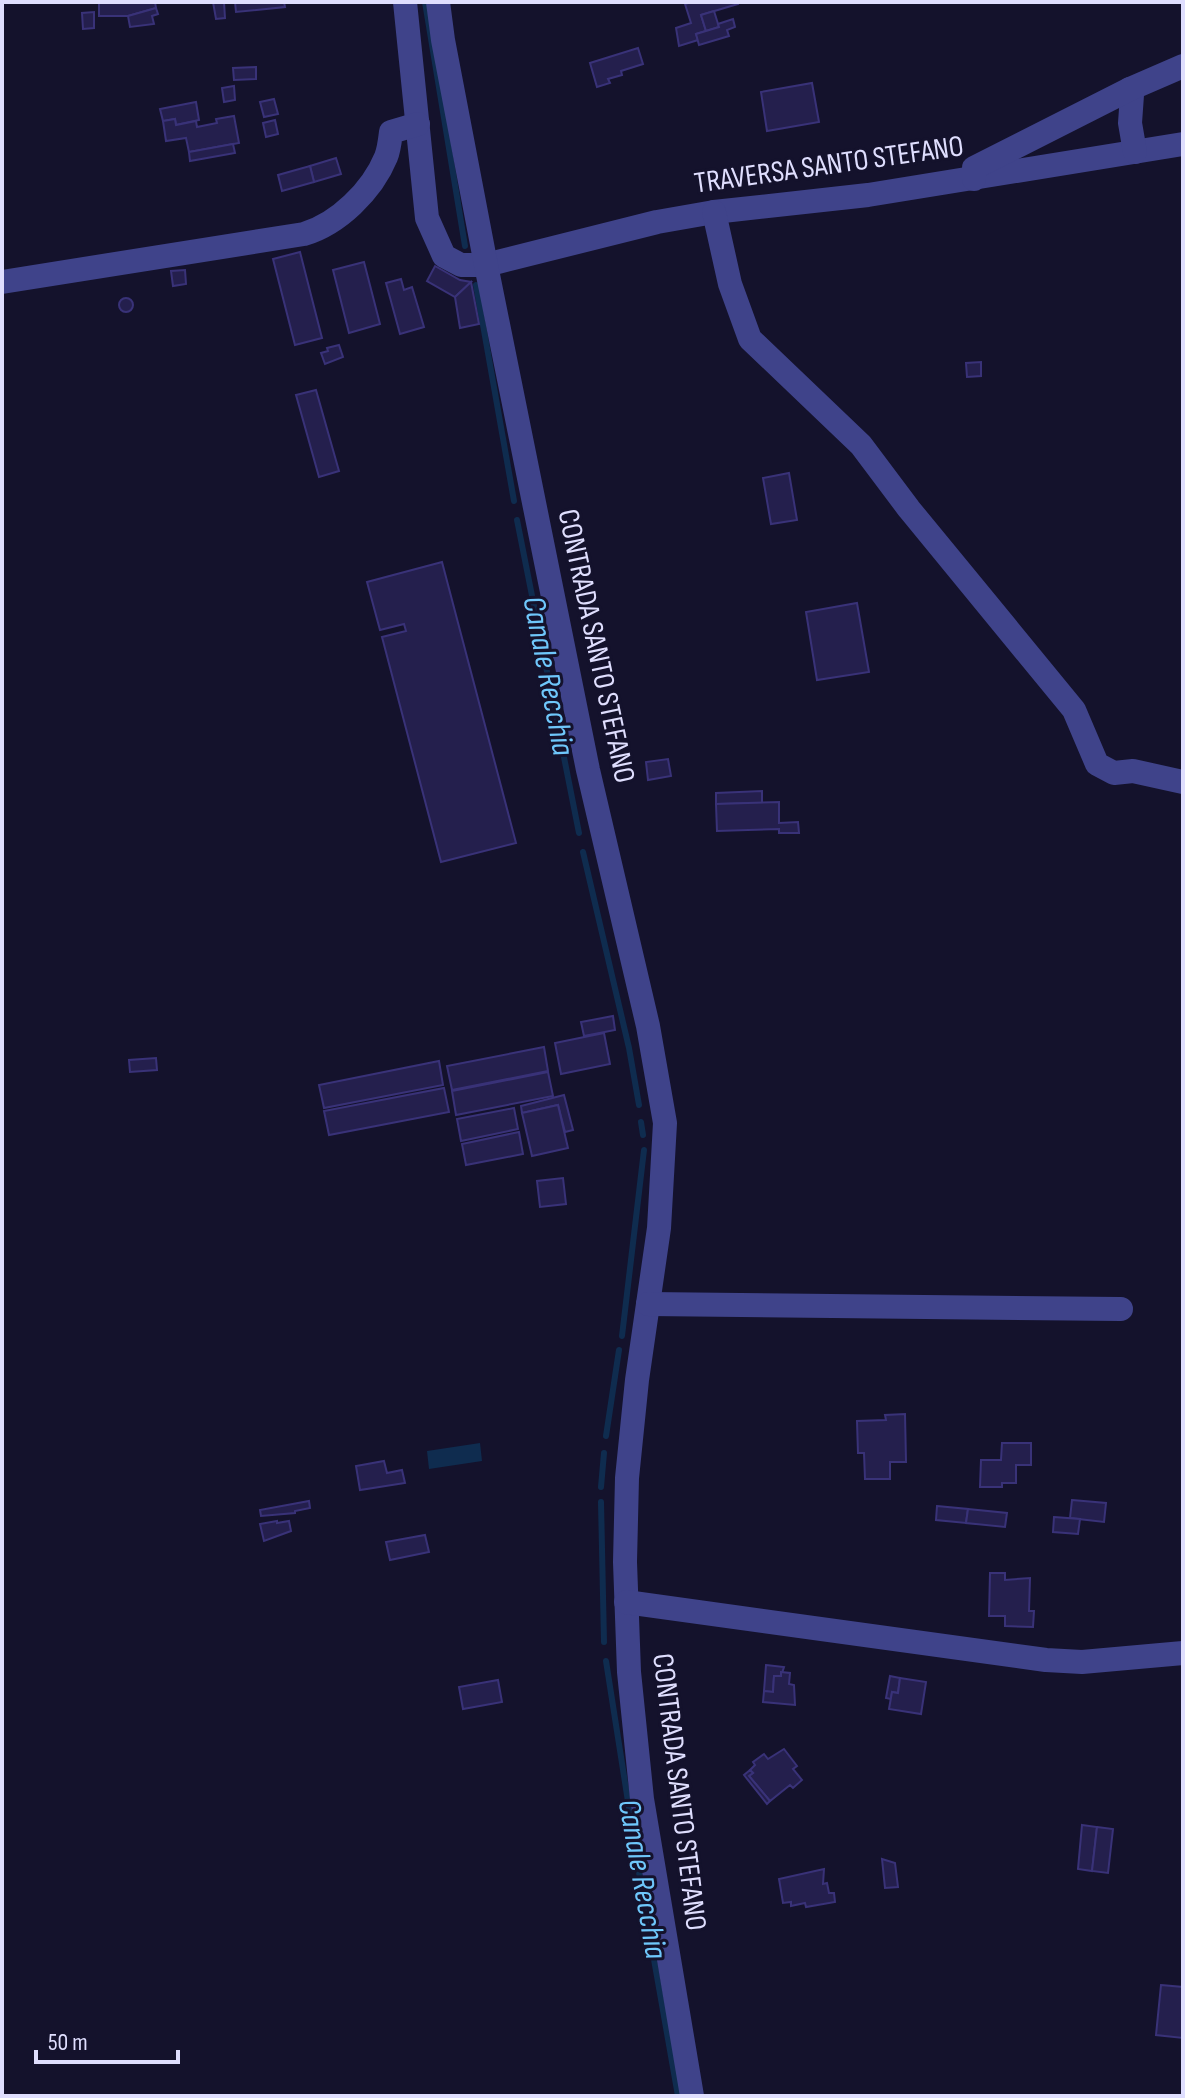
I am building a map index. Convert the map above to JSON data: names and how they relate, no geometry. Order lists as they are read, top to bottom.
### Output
{
  "streets": {
    "street": ["TRAVERSA SANTO STEFANO", "CONTRADA SANTO STEFANO"]
  },
  "crossings": [
    ["TRAVERSA SANTO STEFANO", "CONTRADA SANTO STEFANO"]
  ],
  "water": ["Canale Recchia"],
  "scale_bar": "50 m"
}
